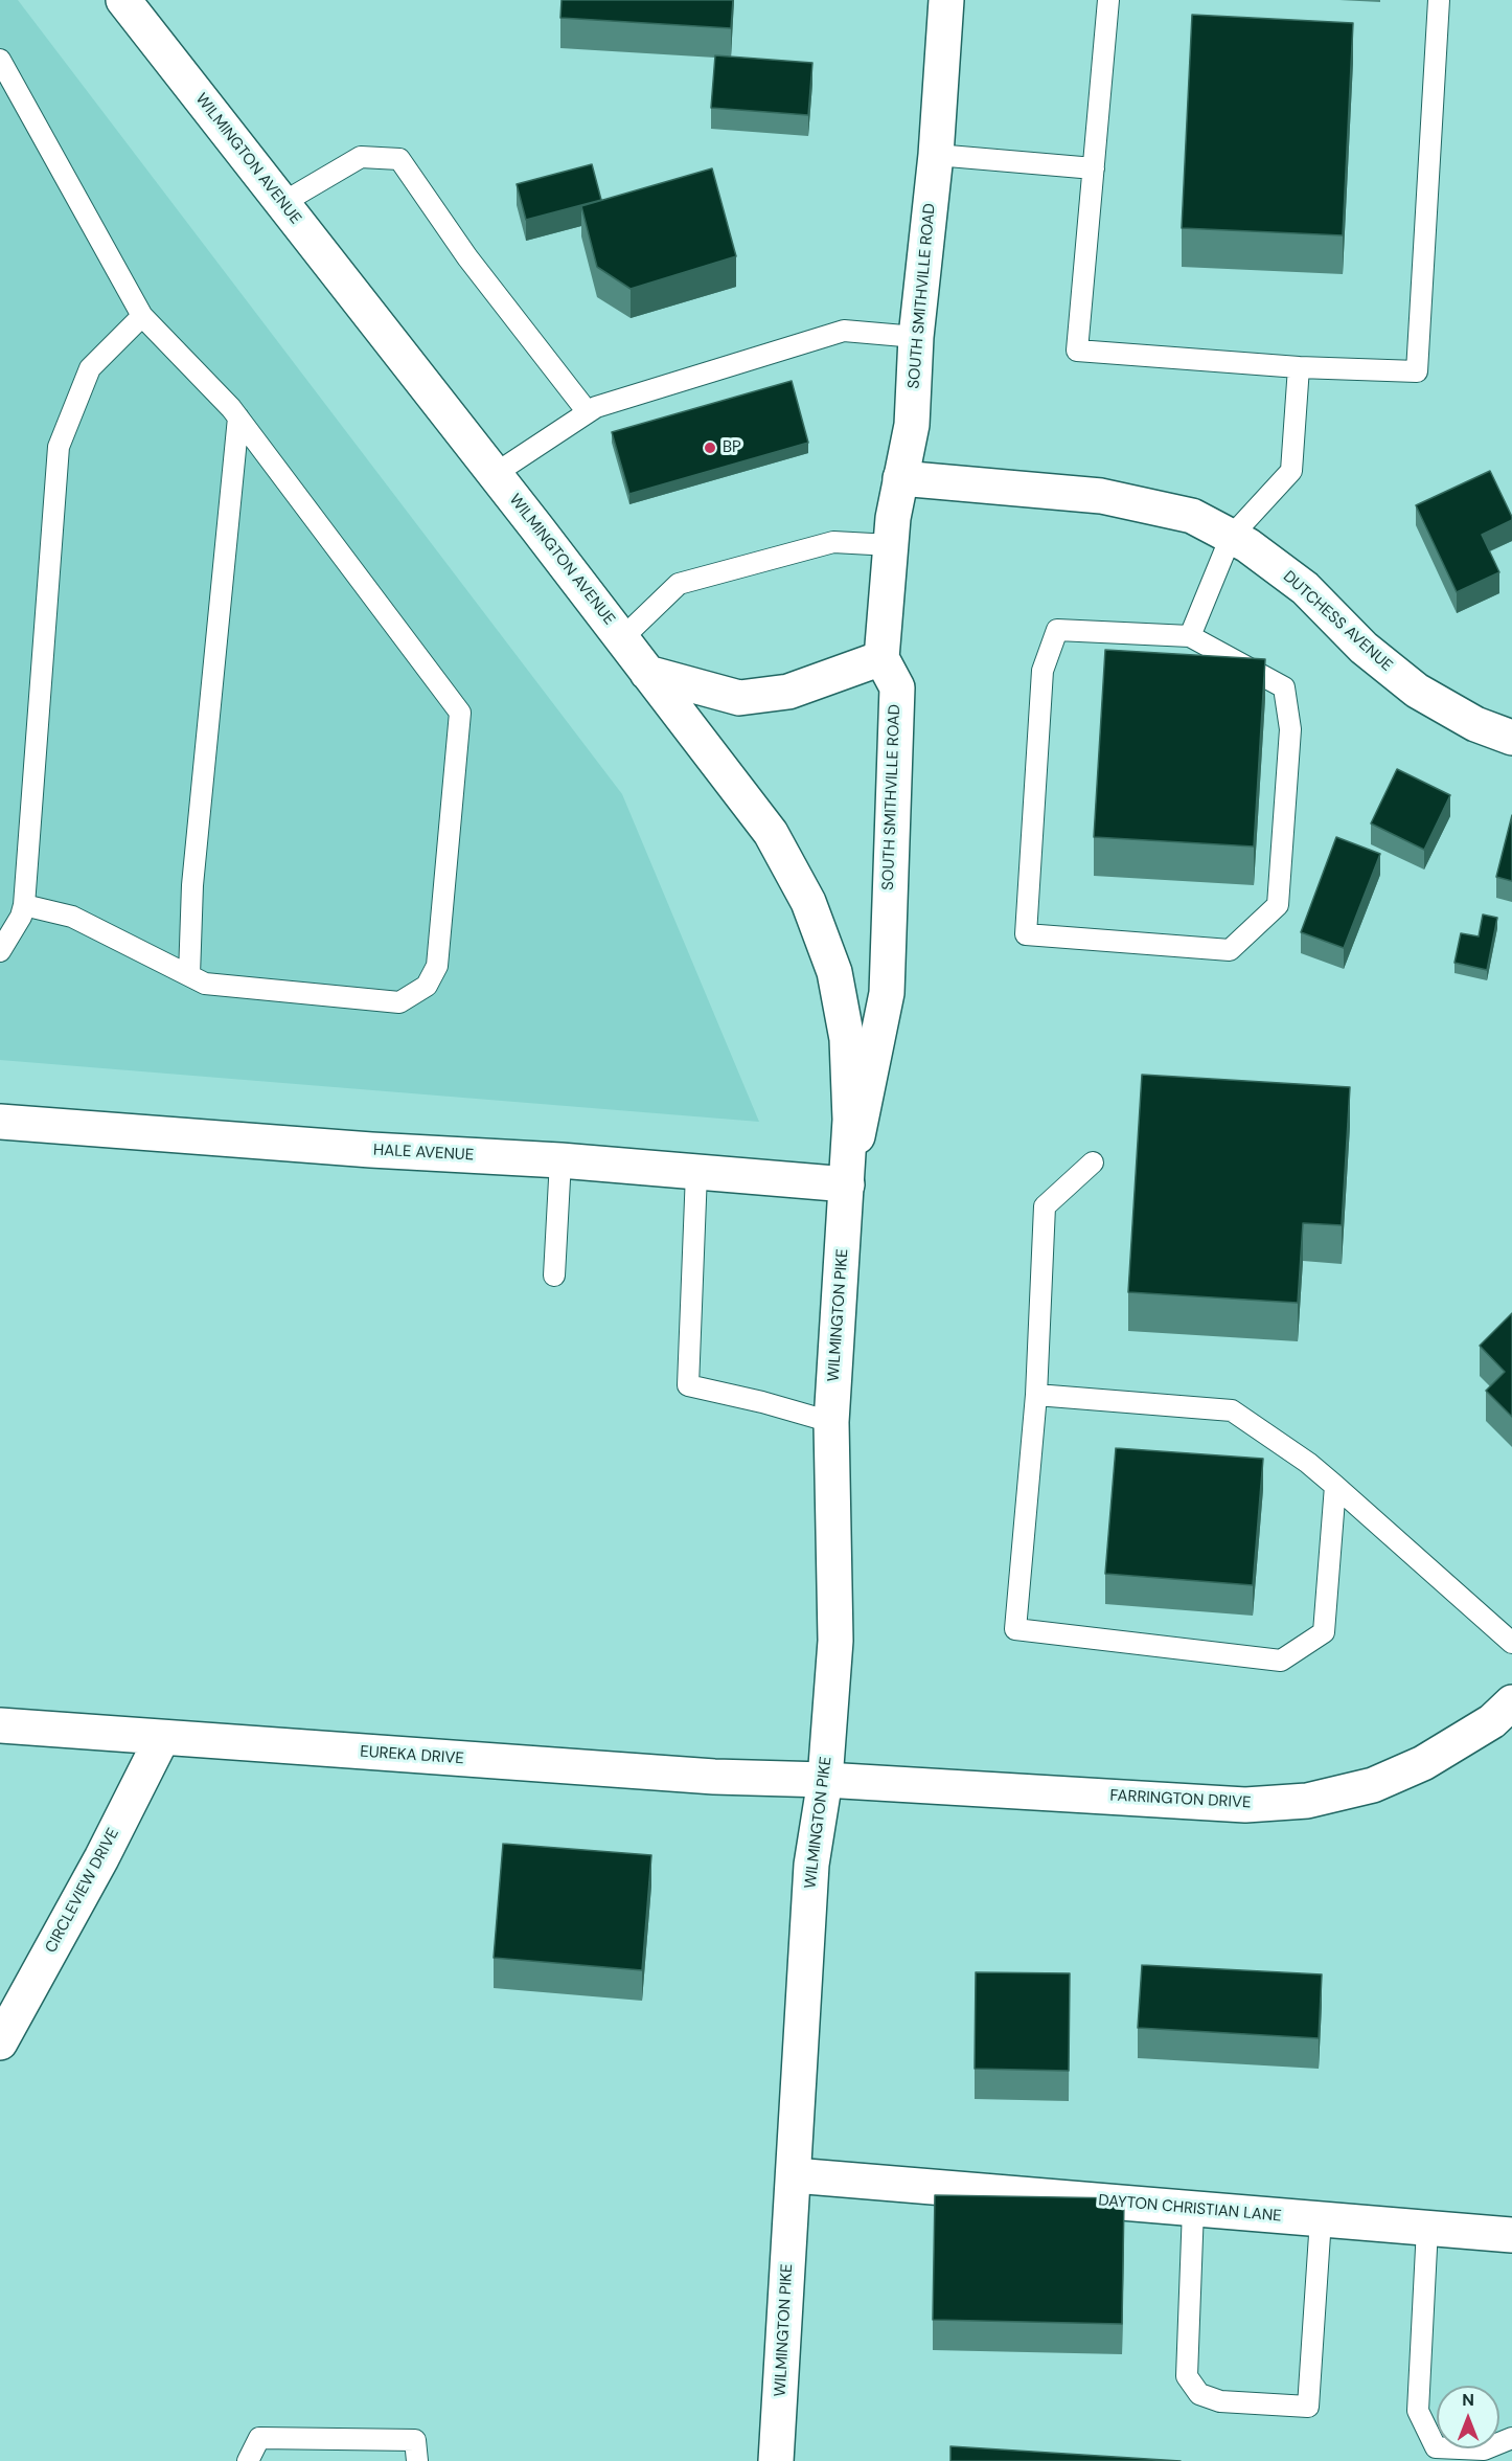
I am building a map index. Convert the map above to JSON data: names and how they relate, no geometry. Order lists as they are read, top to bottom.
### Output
{
  "streets": {
    "main road": [
      "WILMINGTON AVENUE",
      "SOUTH SMITHVILLE ROAD",
      "DUTCHESS AVENUE",
      "HALE AVENUE",
      "WILMINGTON PIKE",
      "EUREKA DRIVE",
      "FARRINGTON DRIVE",
      "CIRCLEVIEW DRIVE",
      "DAYTON CHRISTIAN LANE"
    ]
  },
  "crossings": [
    ["WILMINGTON AVENUE", "SOUTH SMITHVILLE ROAD"],
    ["WILMINGTON AVENUE", "HALE AVENUE"],
    ["WILMINGTON AVENUE", "WILMINGTON PIKE"],
    ["SOUTH SMITHVILLE ROAD", "DUTCHESS AVENUE"],
    ["SOUTH SMITHVILLE ROAD", "HALE AVENUE"],
    ["SOUTH SMITHVILLE ROAD", "WILMINGTON PIKE"],
    ["HALE AVENUE", "WILMINGTON PIKE"],
    ["WILMINGTON PIKE", "EUREKA DRIVE"],
    ["WILMINGTON PIKE", "FARRINGTON DRIVE"],
    ["WILMINGTON PIKE", "DAYTON CHRISTIAN LANE"],
    ["EUREKA DRIVE", "FARRINGTON DRIVE"],
    ["EUREKA DRIVE", "CIRCLEVIEW DRIVE"]
  ],
  "places": ["BP"],
  "north": "top"
}
